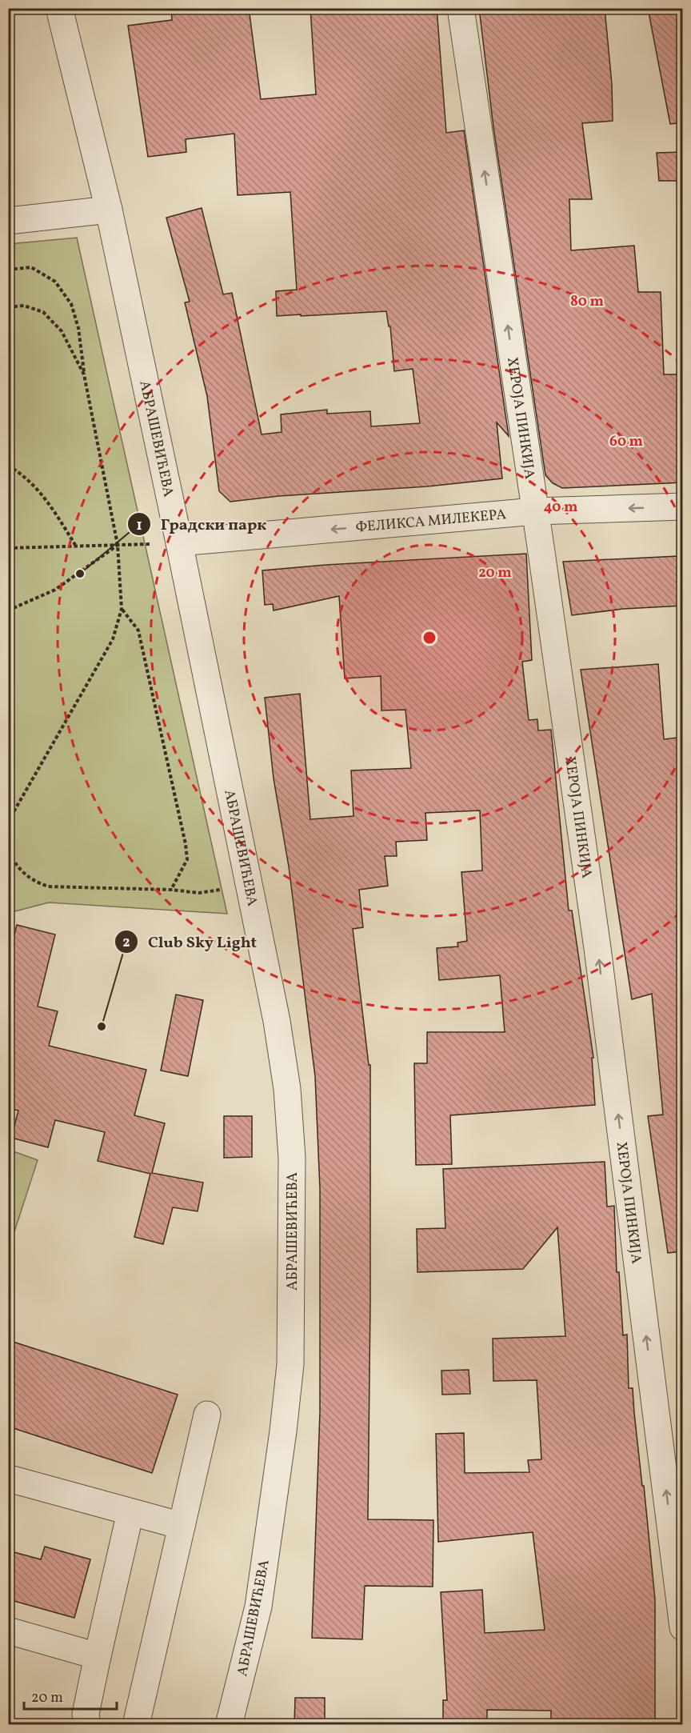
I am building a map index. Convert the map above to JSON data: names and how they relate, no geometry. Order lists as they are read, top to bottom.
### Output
{
  "streets": {
    "street": ["ХЕРОЈА ПИНКИЈА", "АБРАШЕВИЋЕВА", "ФЕЛИКСА МИЛЕКЕРА"]
  },
  "crossings": [
    ["ХЕРОЈА ПИНКИЈА", "ФЕЛИКСА МИЛЕКЕРА"],
    ["АБРАШЕВИЋЕВА", "ФЕЛИКСА МИЛЕКЕРА"]
  ],
  "one_way": ["ХЕРОЈА ПИНКИЈА", "ФЕЛИКСА МИЛЕКЕРА"],
  "places": ["Градски парк", "Club Sky Light"],
  "scale_bar": "20 m",
  "rings": [
    "80 m",
    "60 m",
    "40 m",
    "20 m"
  ]
}
